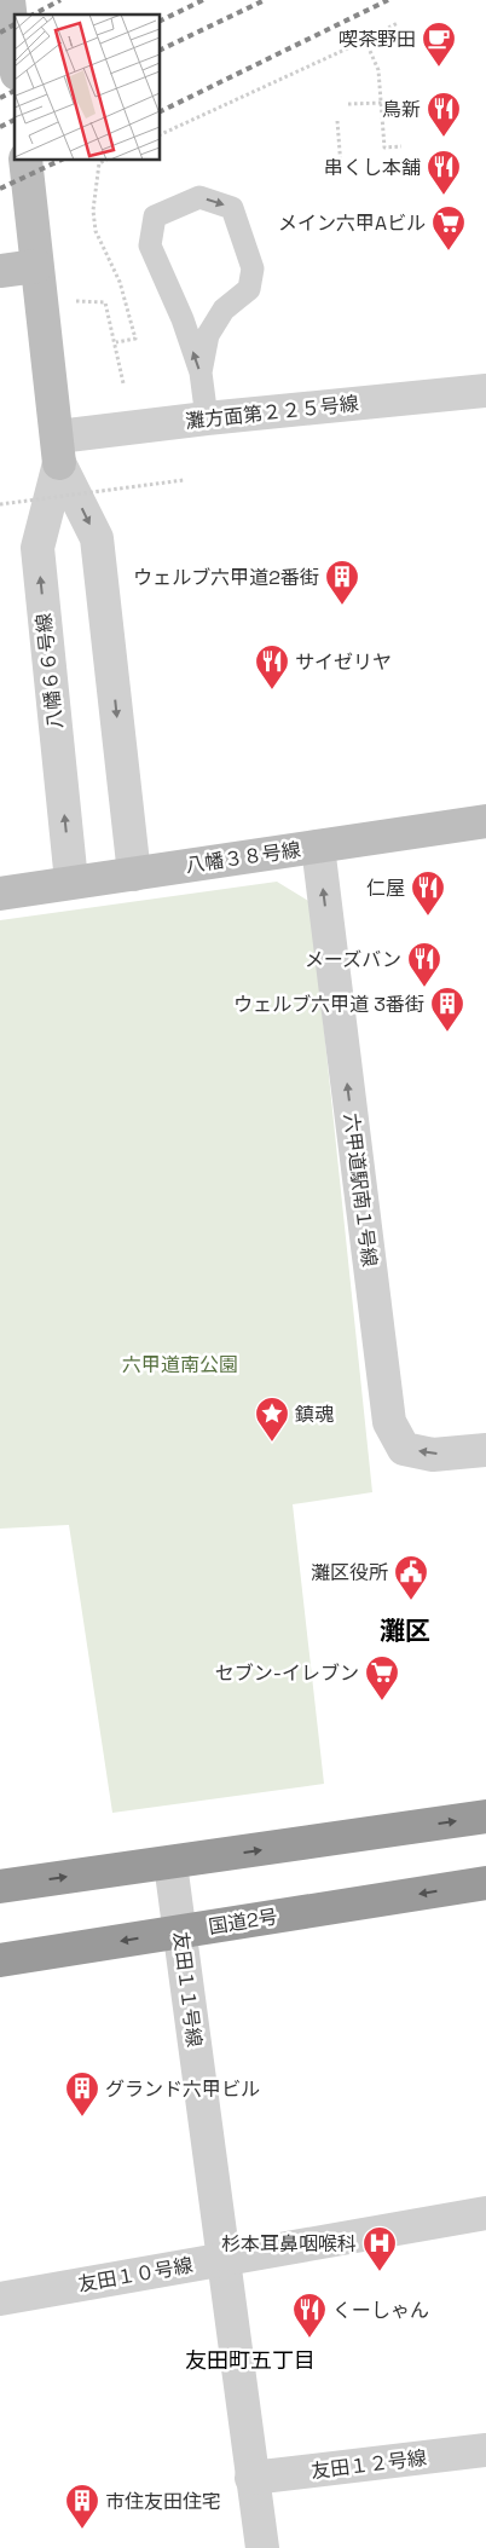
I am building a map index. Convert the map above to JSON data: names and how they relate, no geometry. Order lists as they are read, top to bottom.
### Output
{
  "streets": {
    "highway": ["国道2号"],
    "street": [
      "灘方面第２２５号線",
      "八幡６６号線",
      "八幡３８号線",
      "六甲道駅南１号線",
      "友田１１号線",
      "友田１０号線",
      "友田１２号線"
    ]
  },
  "crossings": [
    ["灘方面第２２５号線", "八幡６６号線"],
    ["八幡６６号線", "八幡３８号線"],
    ["八幡３８号線", "六甲道駅南１号線"],
    ["国道2号", "友田１１号線"],
    ["友田１１号線", "友田１０号線"],
    ["友田１１号線", "友田１２号線"]
  ],
  "one_way": ["六甲道駅南１号線"],
  "districts": ["灘区", "友田町五丁目"],
  "parks": ["六甲道南公園"],
  "places": {
    "cafe": ["喫茶野田"],
    "restaurant": [
      "鳥新",
      "串くし本舗",
      "サイゼリヤ",
      "仁屋",
      "メーズバン",
      "くーしゃん"
    ],
    "supermarket": ["メイン六甲Aビル", "セブン-イレブン"],
    "building": [
      "ウェルブ六甲道2番街",
      "ウェルブ六甲道 3番街",
      "グランド六甲ビル",
      "市住友田住宅"
    ],
    "place": ["鎮魂"],
    "public building": ["灘区役所"],
    "hospital": ["杉本耳鼻咽喉科"]
  }
}
